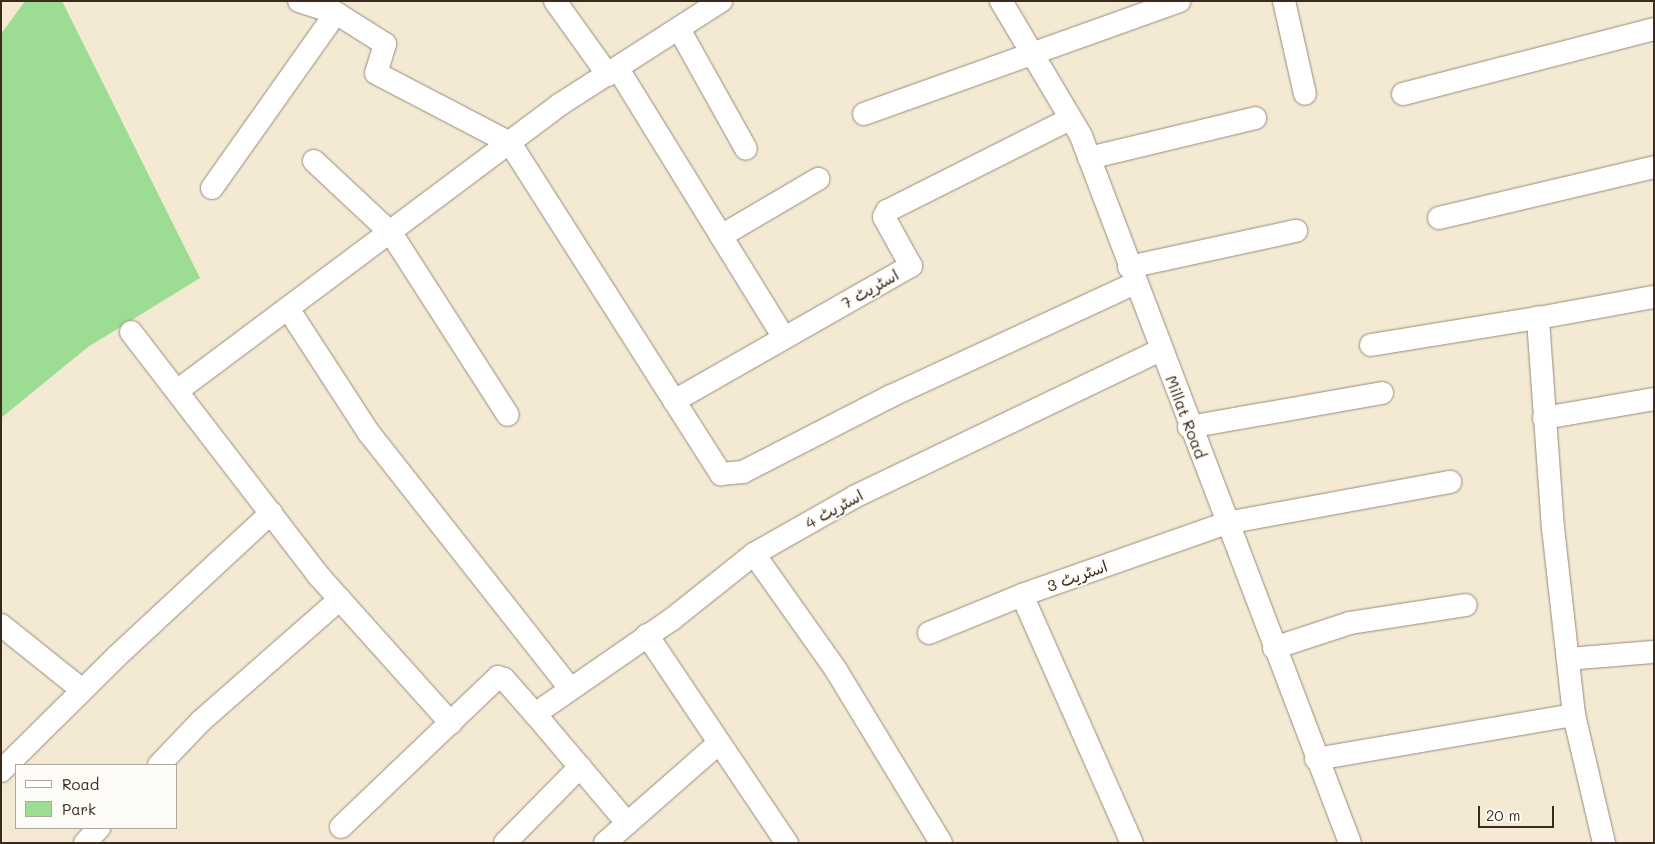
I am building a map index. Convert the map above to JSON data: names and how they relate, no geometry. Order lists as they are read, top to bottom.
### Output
{
  "streets": {
    "street": [
      "اسٹریٹ 7",
      "Millat Road",
      "اسٹریٹ 4",
      "اسٹریٹ 3"
    ]
  },
  "crossings": [
    ["اسٹریٹ 7", "Millat Road"],
    ["Millat Road", "اسٹریٹ 4"],
    ["Millat Road", "اسٹریٹ 3"]
  ],
  "legend": ["Road", "Park"],
  "scale_bar": "20 m"
}
